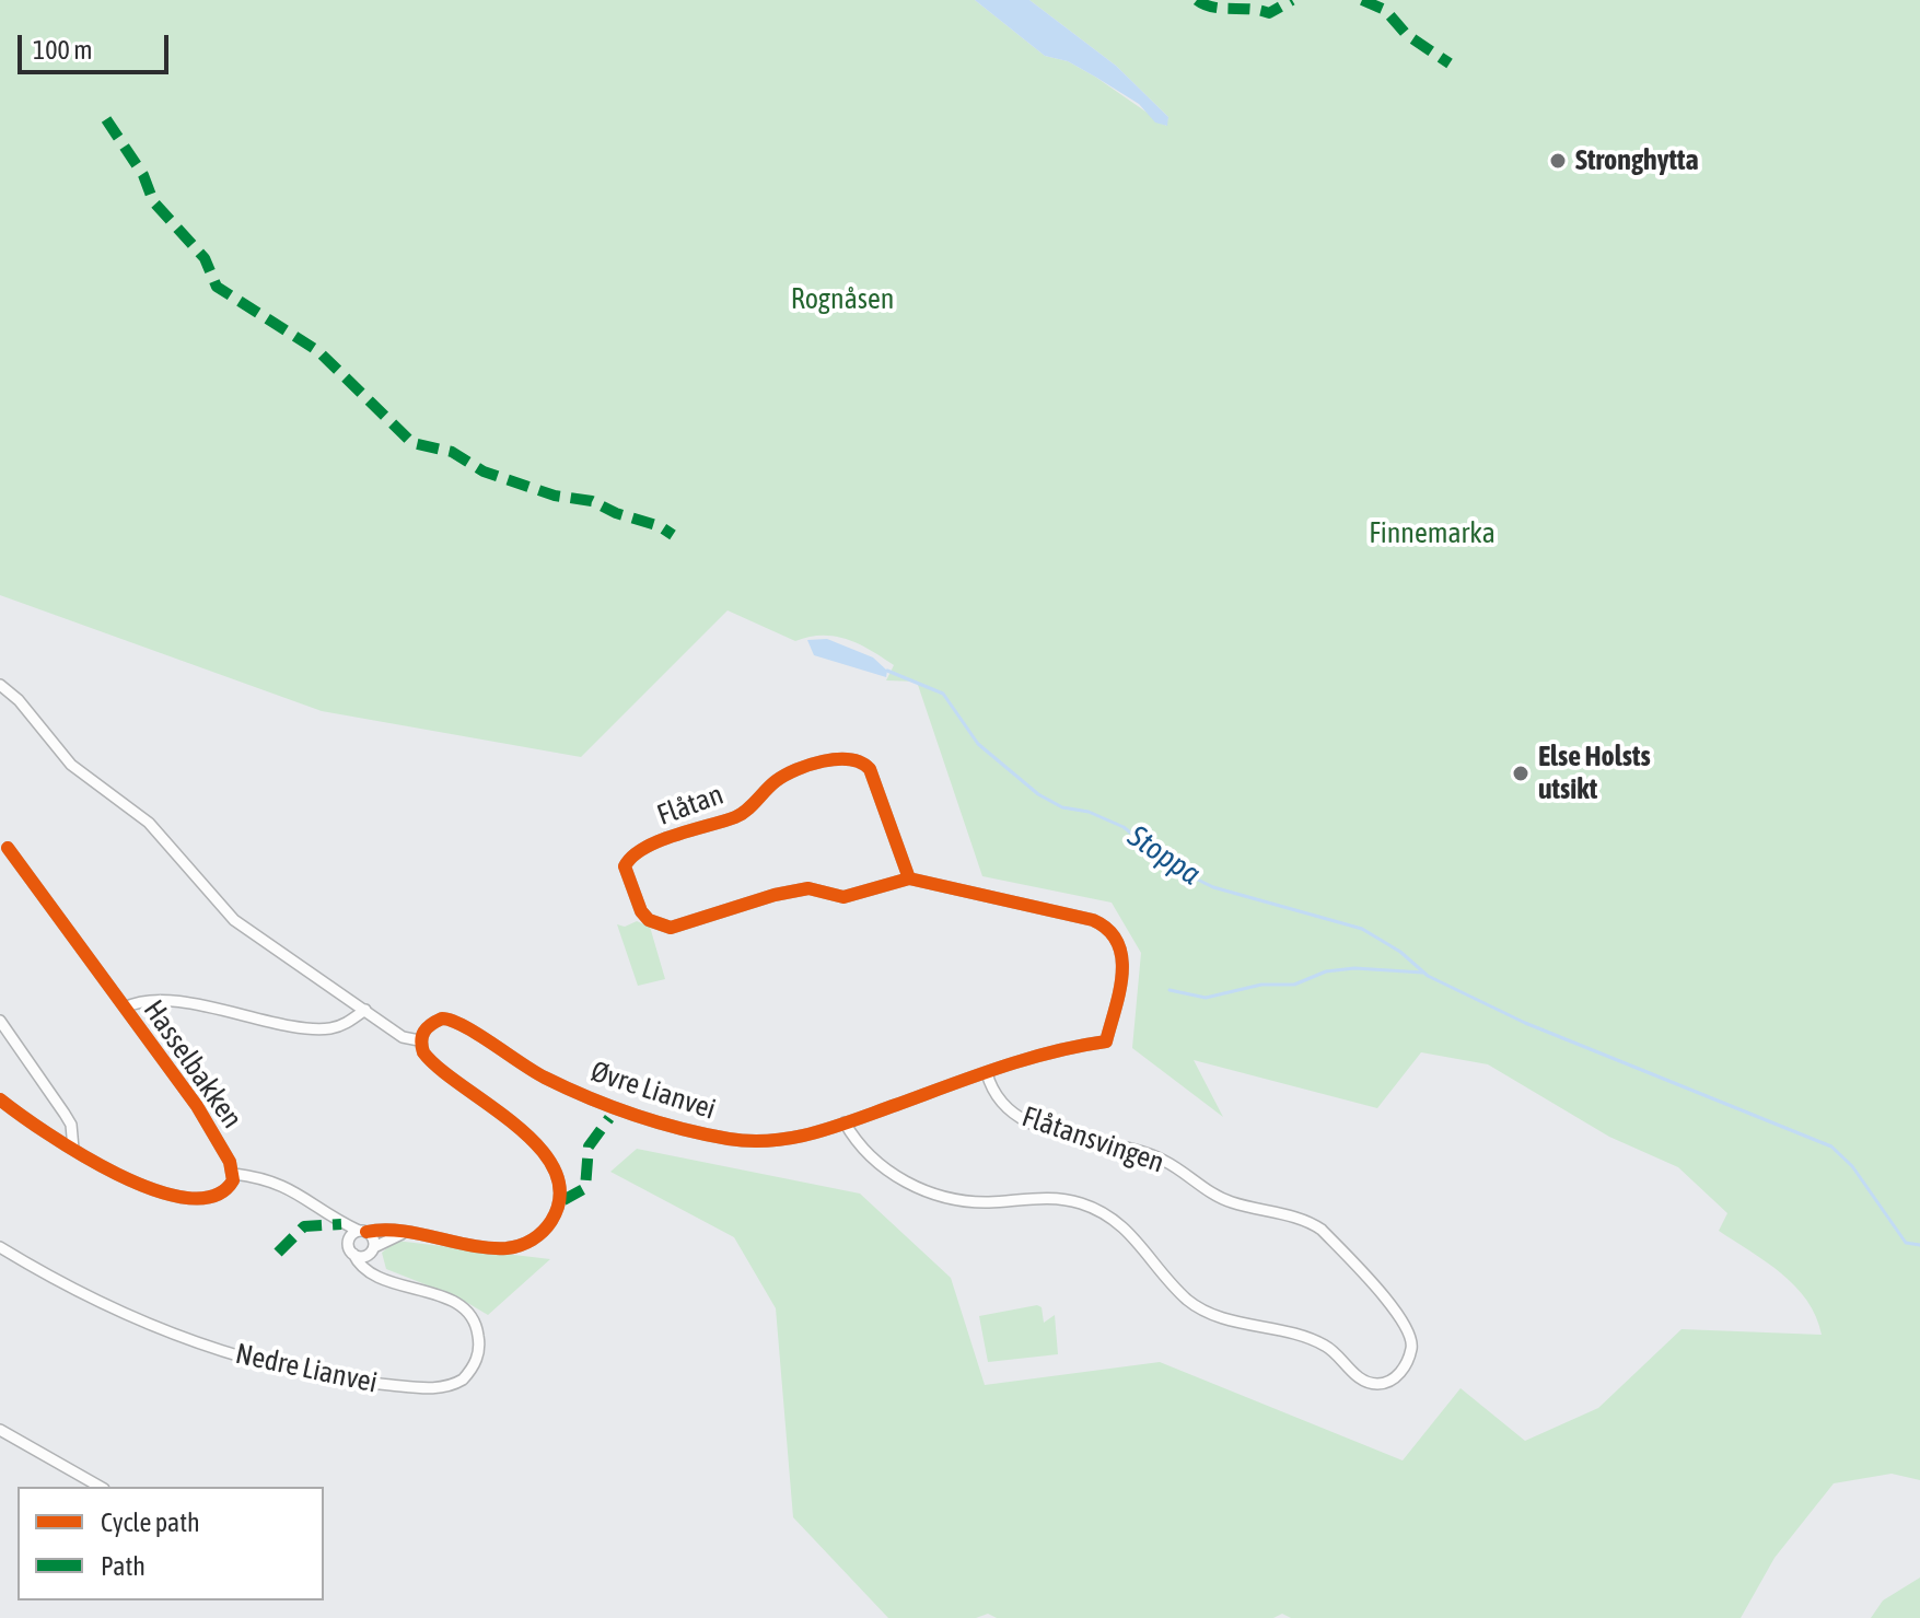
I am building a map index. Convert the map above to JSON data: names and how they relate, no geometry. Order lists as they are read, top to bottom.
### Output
{
  "streets": {
    "street": [
      "Flåtan",
      "Hasselbakken",
      "Øvre Lianvei",
      "Flåtansvingen",
      "Nedre Lianvei"
    ]
  },
  "crossings": [
    ["Flåtan", "Øvre Lianvei"],
    ["Øvre Lianvei", "Flåtansvingen"]
  ],
  "water": ["Stoppa"],
  "parks": ["Rognåsen", "Finnemarka"],
  "places": ["Stronghytta", "Else Holsts utsikt"],
  "legend": ["Cycle path", "Path"],
  "scale_bar": "100 m"
}
